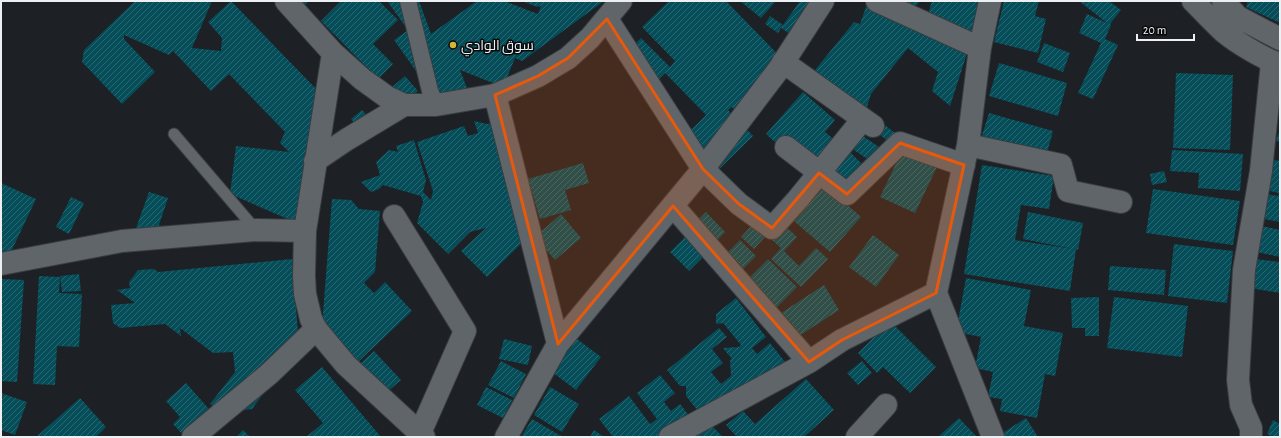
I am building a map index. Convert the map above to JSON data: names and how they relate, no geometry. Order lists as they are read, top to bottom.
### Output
{
  "places": ["سوق الوادي"],
  "scale_bar": "20 m"
}
